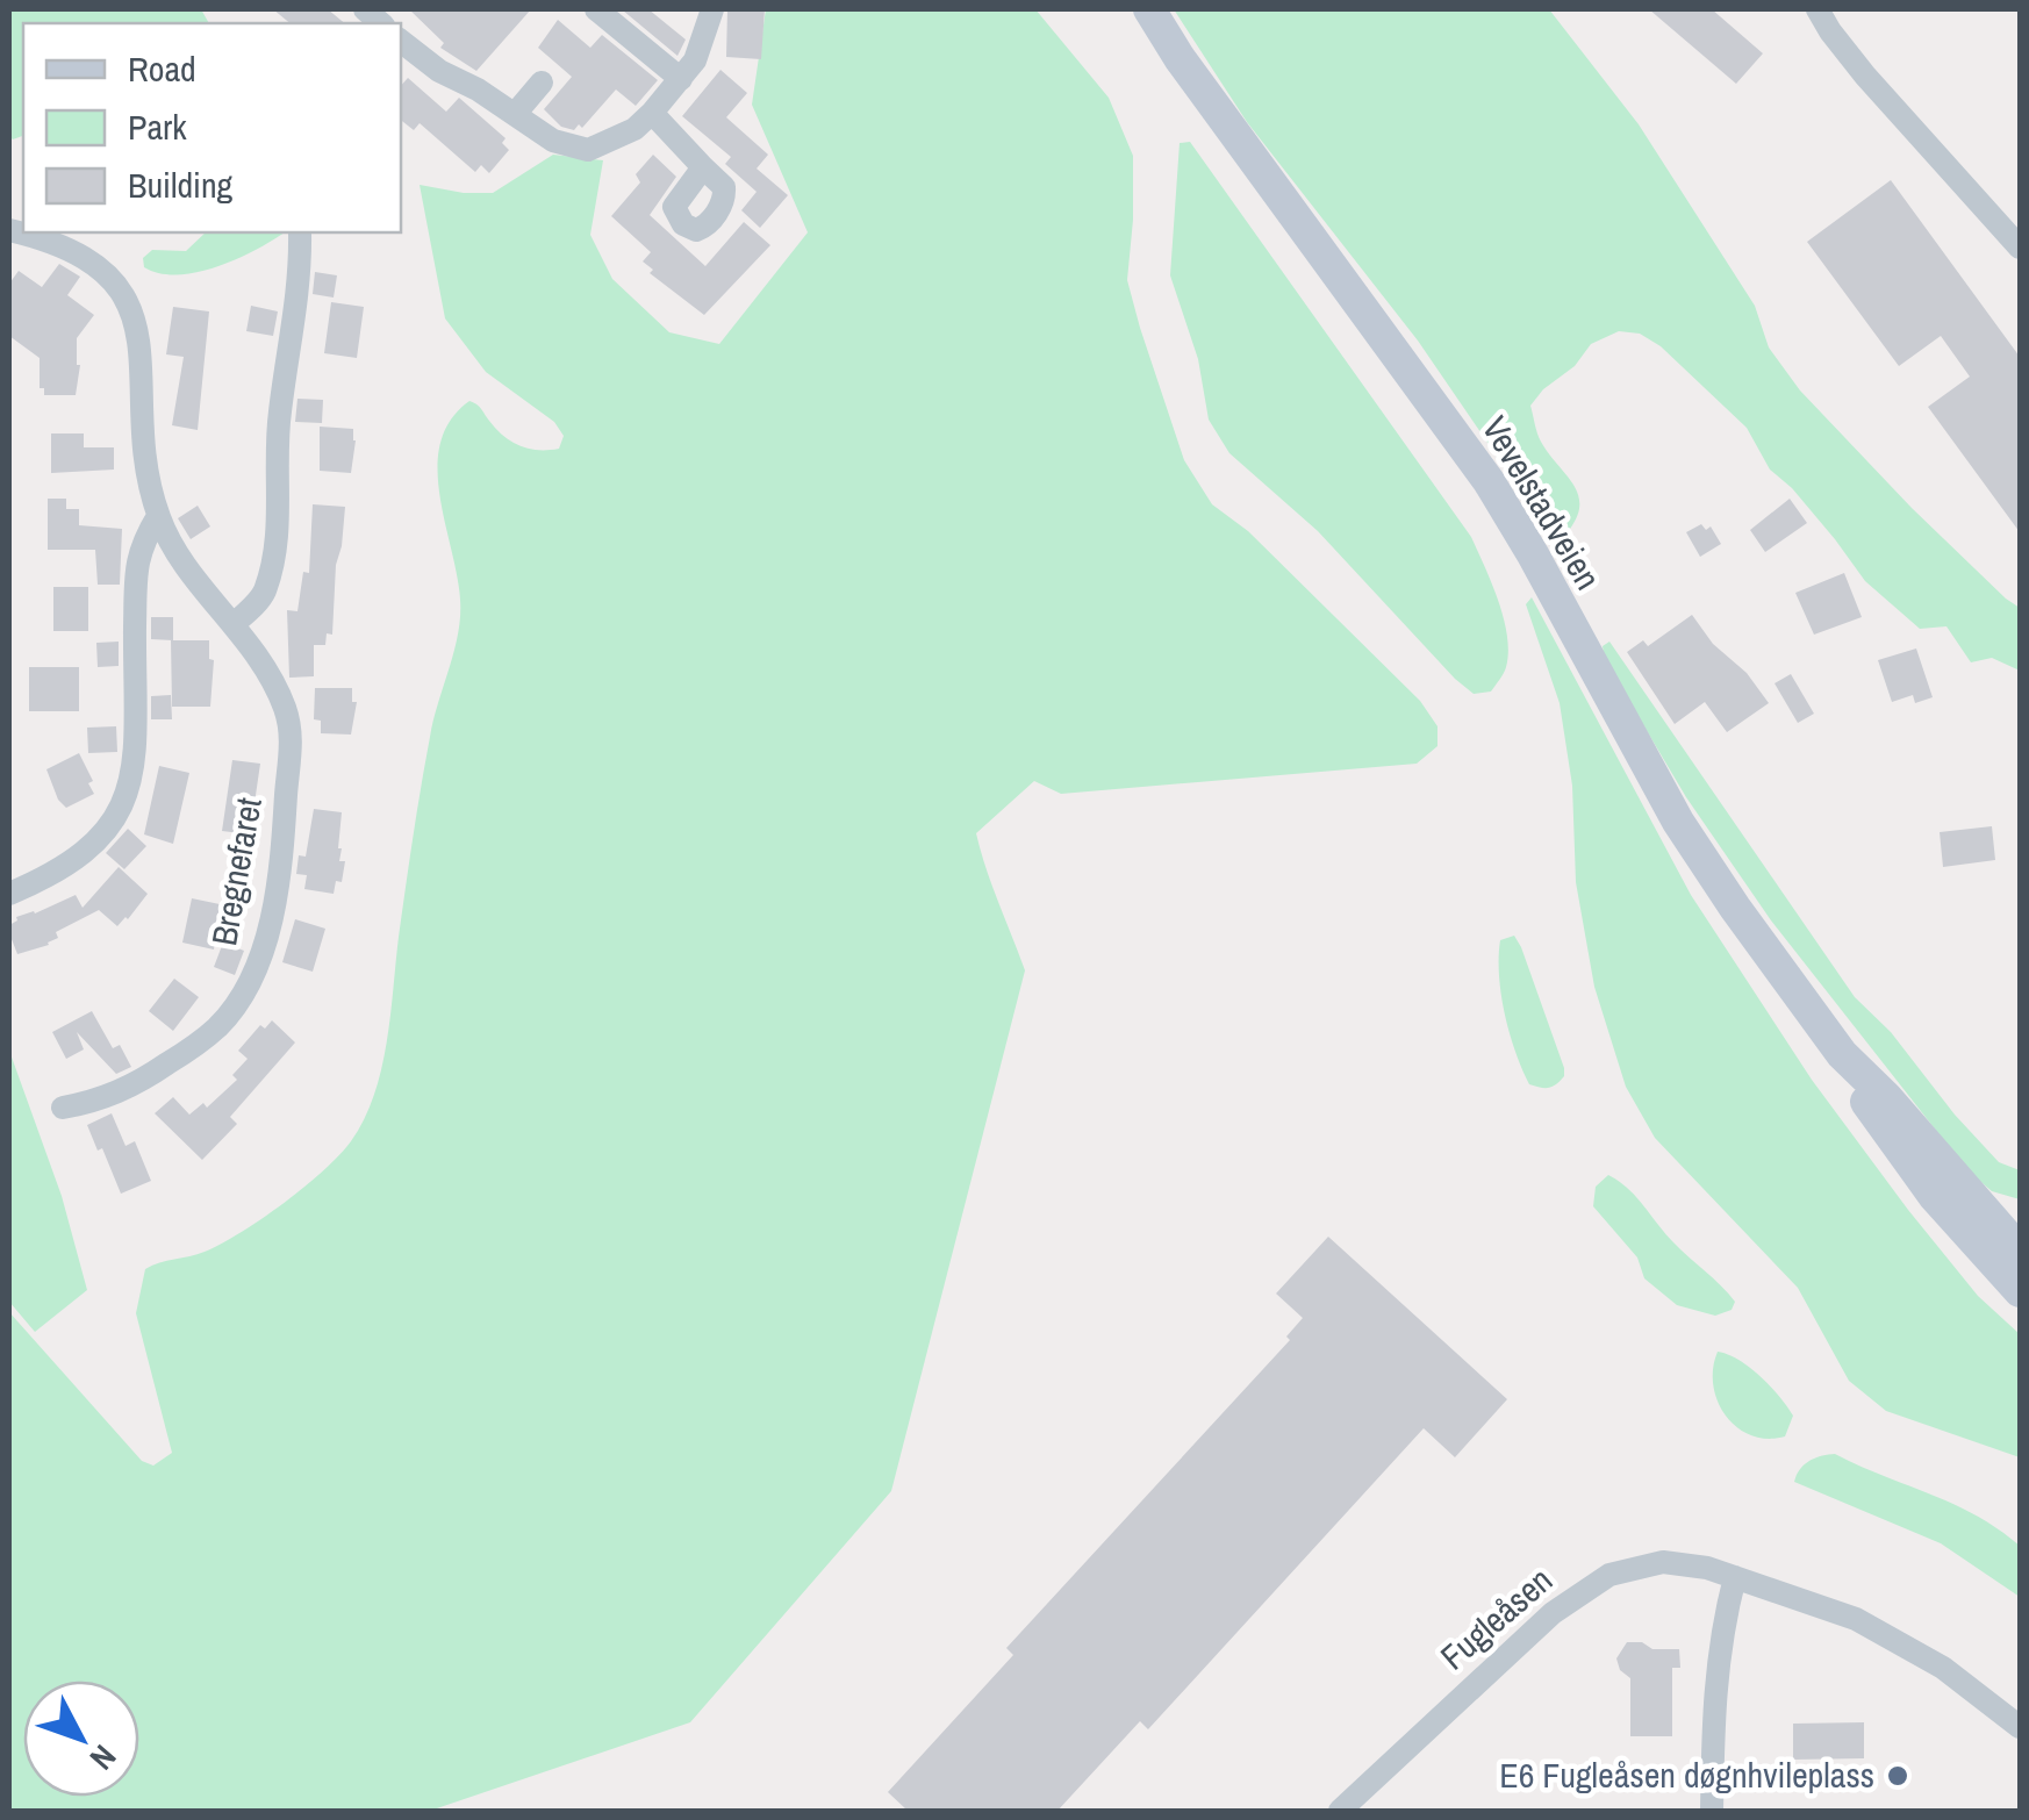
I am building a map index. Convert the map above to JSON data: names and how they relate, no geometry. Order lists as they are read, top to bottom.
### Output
{
  "streets": {
    "main road": ["Vevelstadveien"],
    "street": ["Bregnefaret", "Fugleåsen"]
  },
  "places": ["E6 Fugleåsen døgnhvileplass"],
  "legend": ["Road", "Park", "Building"],
  "north": "bottom right"
}
